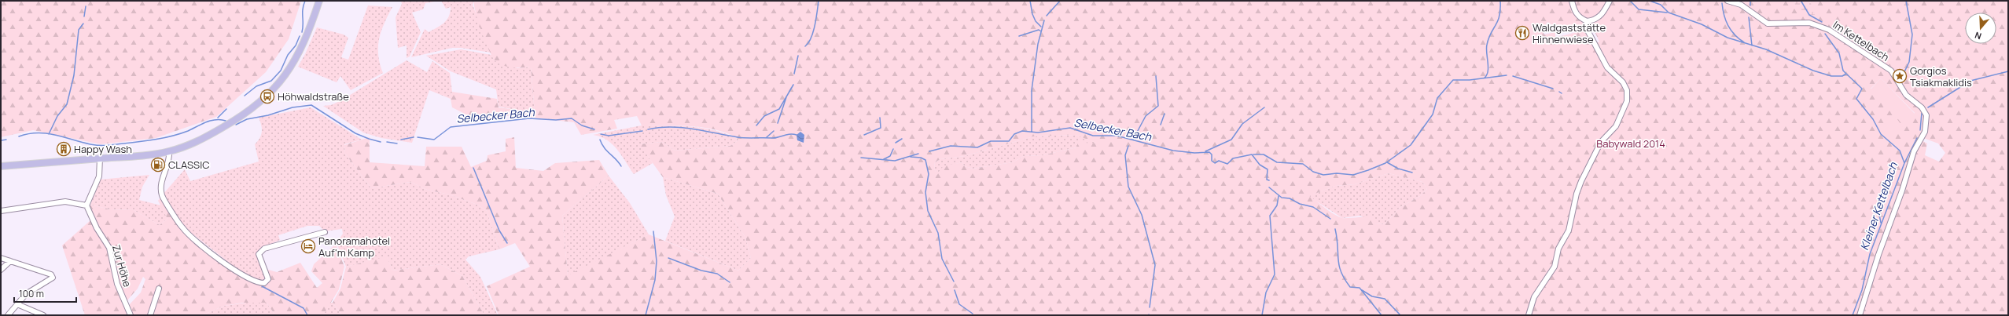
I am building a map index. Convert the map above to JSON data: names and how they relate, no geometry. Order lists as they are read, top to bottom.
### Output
{
  "streets": {
    "street": ["Im Kettelbach", "Zur Höhe"]
  },
  "water": ["Selbecker Bach", "Kleiner Kettelbach"],
  "parks": ["Babywald 2014"],
  "places": {
    "restaurant": ["Waldgaststätte Hinnenwiese"],
    "place": ["Gorgios Tsiakmaklidis"],
    "bus stop": ["Höhwaldstraße"],
    "building": ["Happy Wash"],
    "fuel station": ["CLASSIC"],
    "hotel": ["Panoramahotel Auf'm Kamp"]
  },
  "scale_bar": "100 m",
  "north": "bottom"
}
